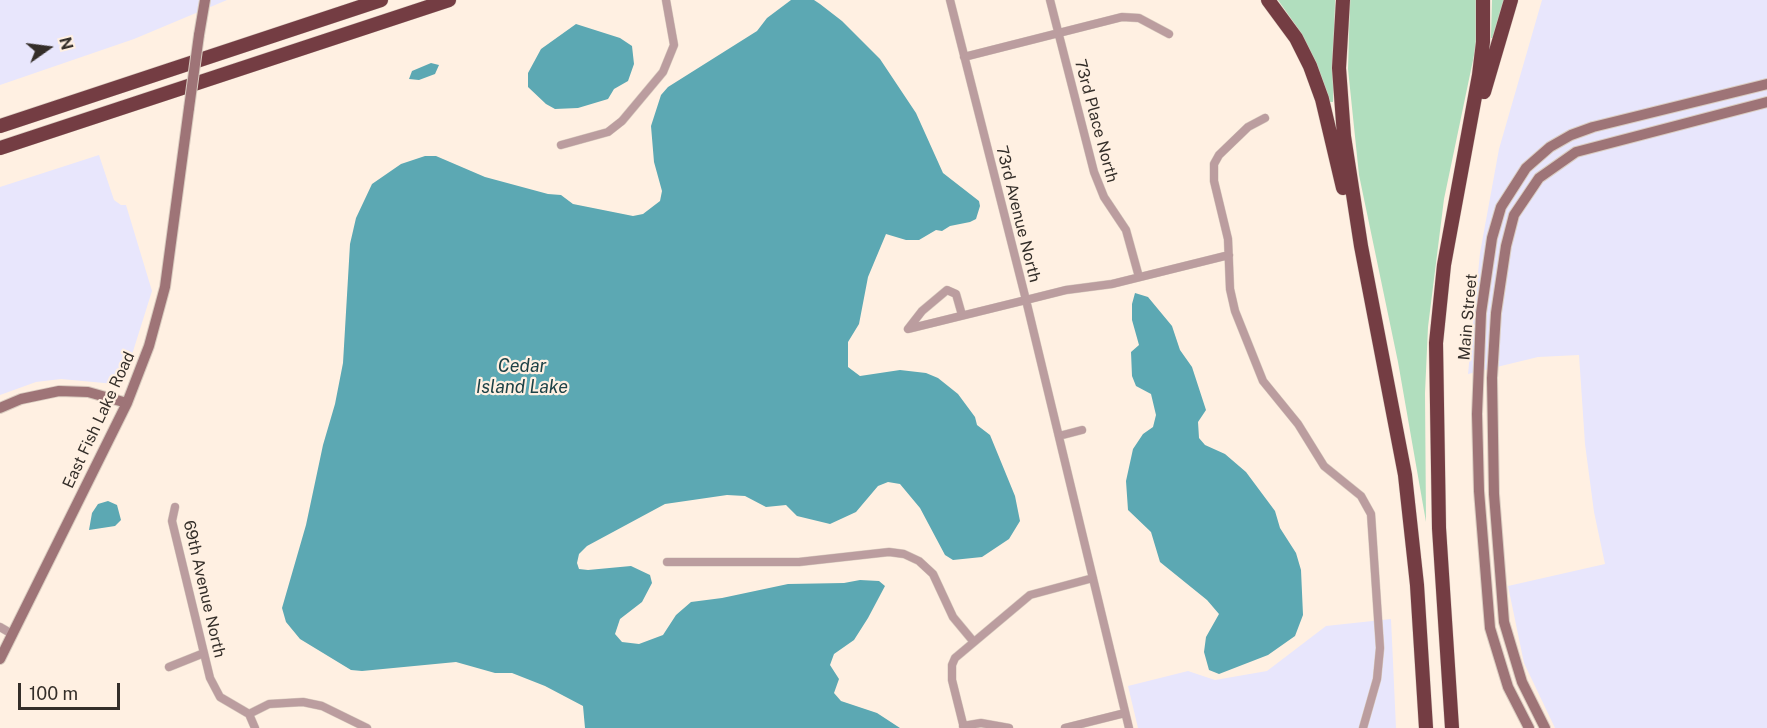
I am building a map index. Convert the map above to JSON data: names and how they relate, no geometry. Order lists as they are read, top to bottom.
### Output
{
  "streets": {
    "street": [
      "73rd Place North",
      "73rd Avenue North",
      "Main Street",
      "East Fish Lake Road",
      "69th Avenue North"
    ]
  },
  "water": ["Cedar Island Lake"],
  "scale_bar": "100 m",
  "north": "right"
}
